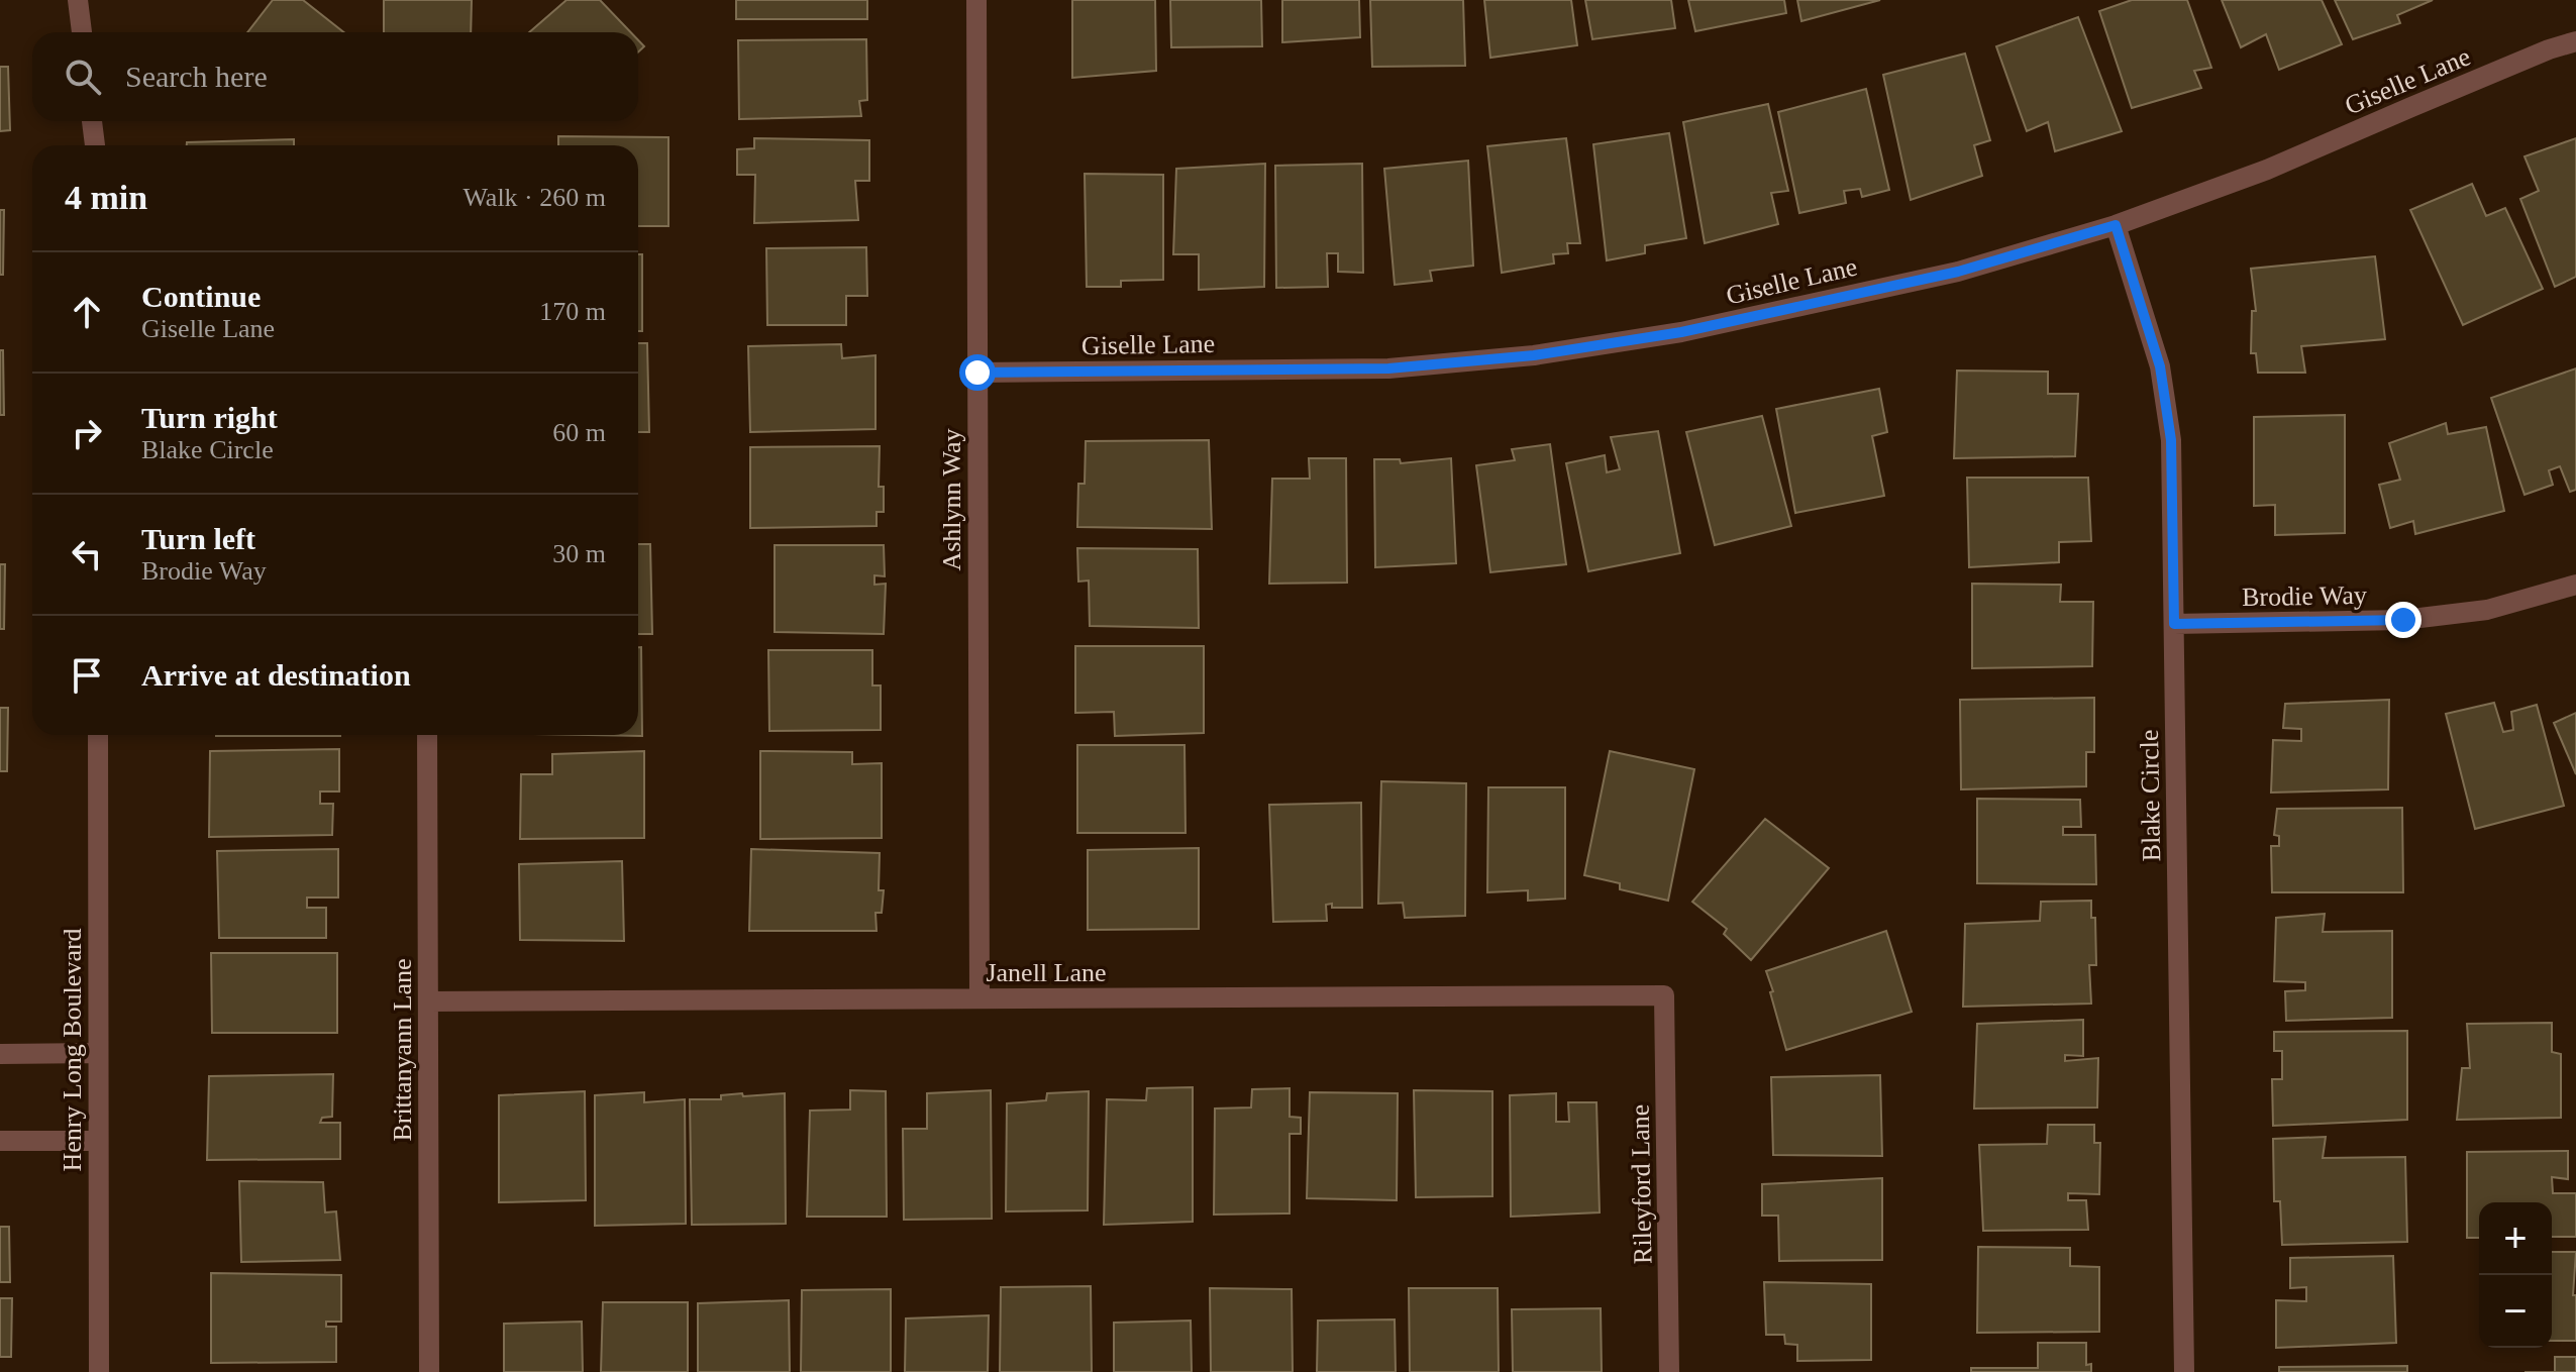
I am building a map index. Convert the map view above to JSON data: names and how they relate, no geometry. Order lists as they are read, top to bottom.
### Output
{
  "streets": {
    "street": [
      "Giselle Lane",
      "Ashlynn Way",
      "Brodie Way",
      "Blake Circle",
      "Janell Lane",
      "Henry Long Boulevard",
      "Brittanyann Lane",
      "Rileyford Lane"
    ]
  },
  "crossings": [
    ["Giselle Lane", "Ashlynn Way"],
    ["Giselle Lane", "Blake Circle"],
    ["Ashlynn Way", "Janell Lane"],
    ["Brodie Way", "Blake Circle"],
    ["Janell Lane", "Brittanyann Lane"],
    ["Janell Lane", "Rileyford Lane"]
  ],
  "page": {
    "search": "Search here",
    "heading": ["4 min", "Walk · 260 m"],
    "list": [
      ["Continue", "Giselle Lane", "170 m"],
      ["Turn right", "Blake Circle", "60 m"],
      ["Turn left", "Brodie Way", "30 m"],
      "Arrive at destination"
    ],
    "map_buttons": ["+", "−"]
  }
}
